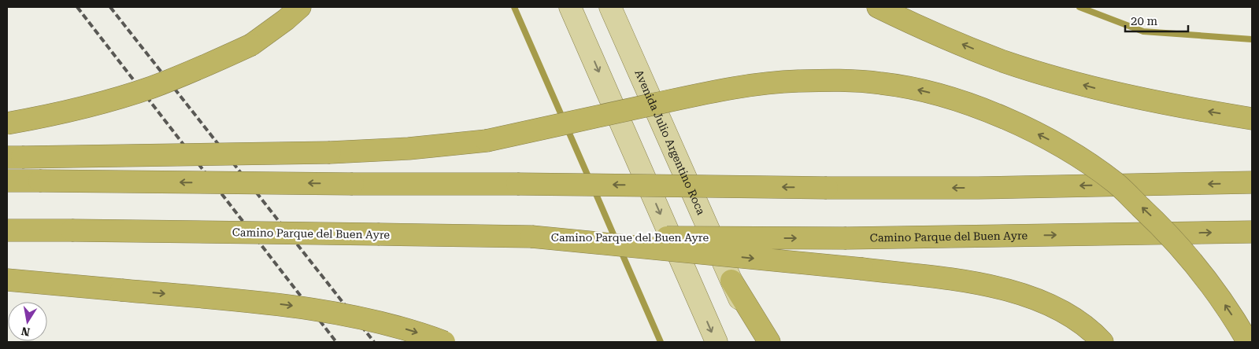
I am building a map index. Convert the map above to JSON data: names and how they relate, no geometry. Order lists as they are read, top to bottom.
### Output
{
  "streets": {
    "highway": ["Camino Parque del Buen Ayre"],
    "main road": ["Avenida Julio Argentino Roca"]
  },
  "scale_bar": "20 m",
  "north": "bottom"
}
